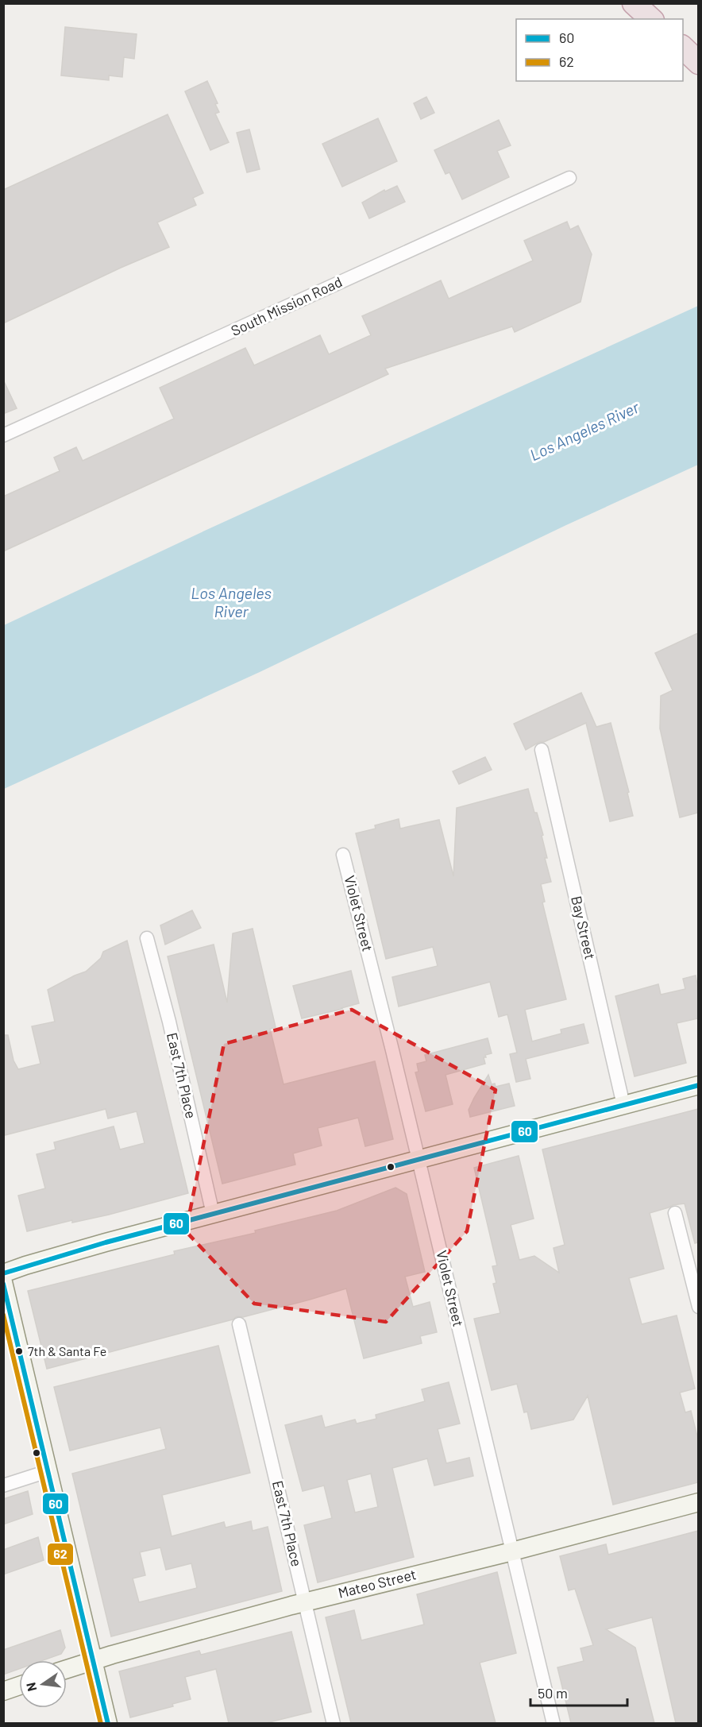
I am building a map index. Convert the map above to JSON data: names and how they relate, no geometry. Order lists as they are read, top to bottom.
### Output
{
  "streets": {
    "main road": ["Mateo Street"],
    "street": [
      "South Mission Road",
      "Violet Street",
      "Bay Street",
      "East 7th Place"
    ]
  },
  "crossings": [
    ["Violet Street", "Mateo Street"],
    ["East 7th Place", "Mateo Street"]
  ],
  "water": ["Los Angeles River"],
  "places": ["7th & Santa Fe"],
  "lines": ["transit line 60", "transit line 62"],
  "legend": ["60", "62"],
  "scale_bar": "50 m",
  "north": "left"
}
